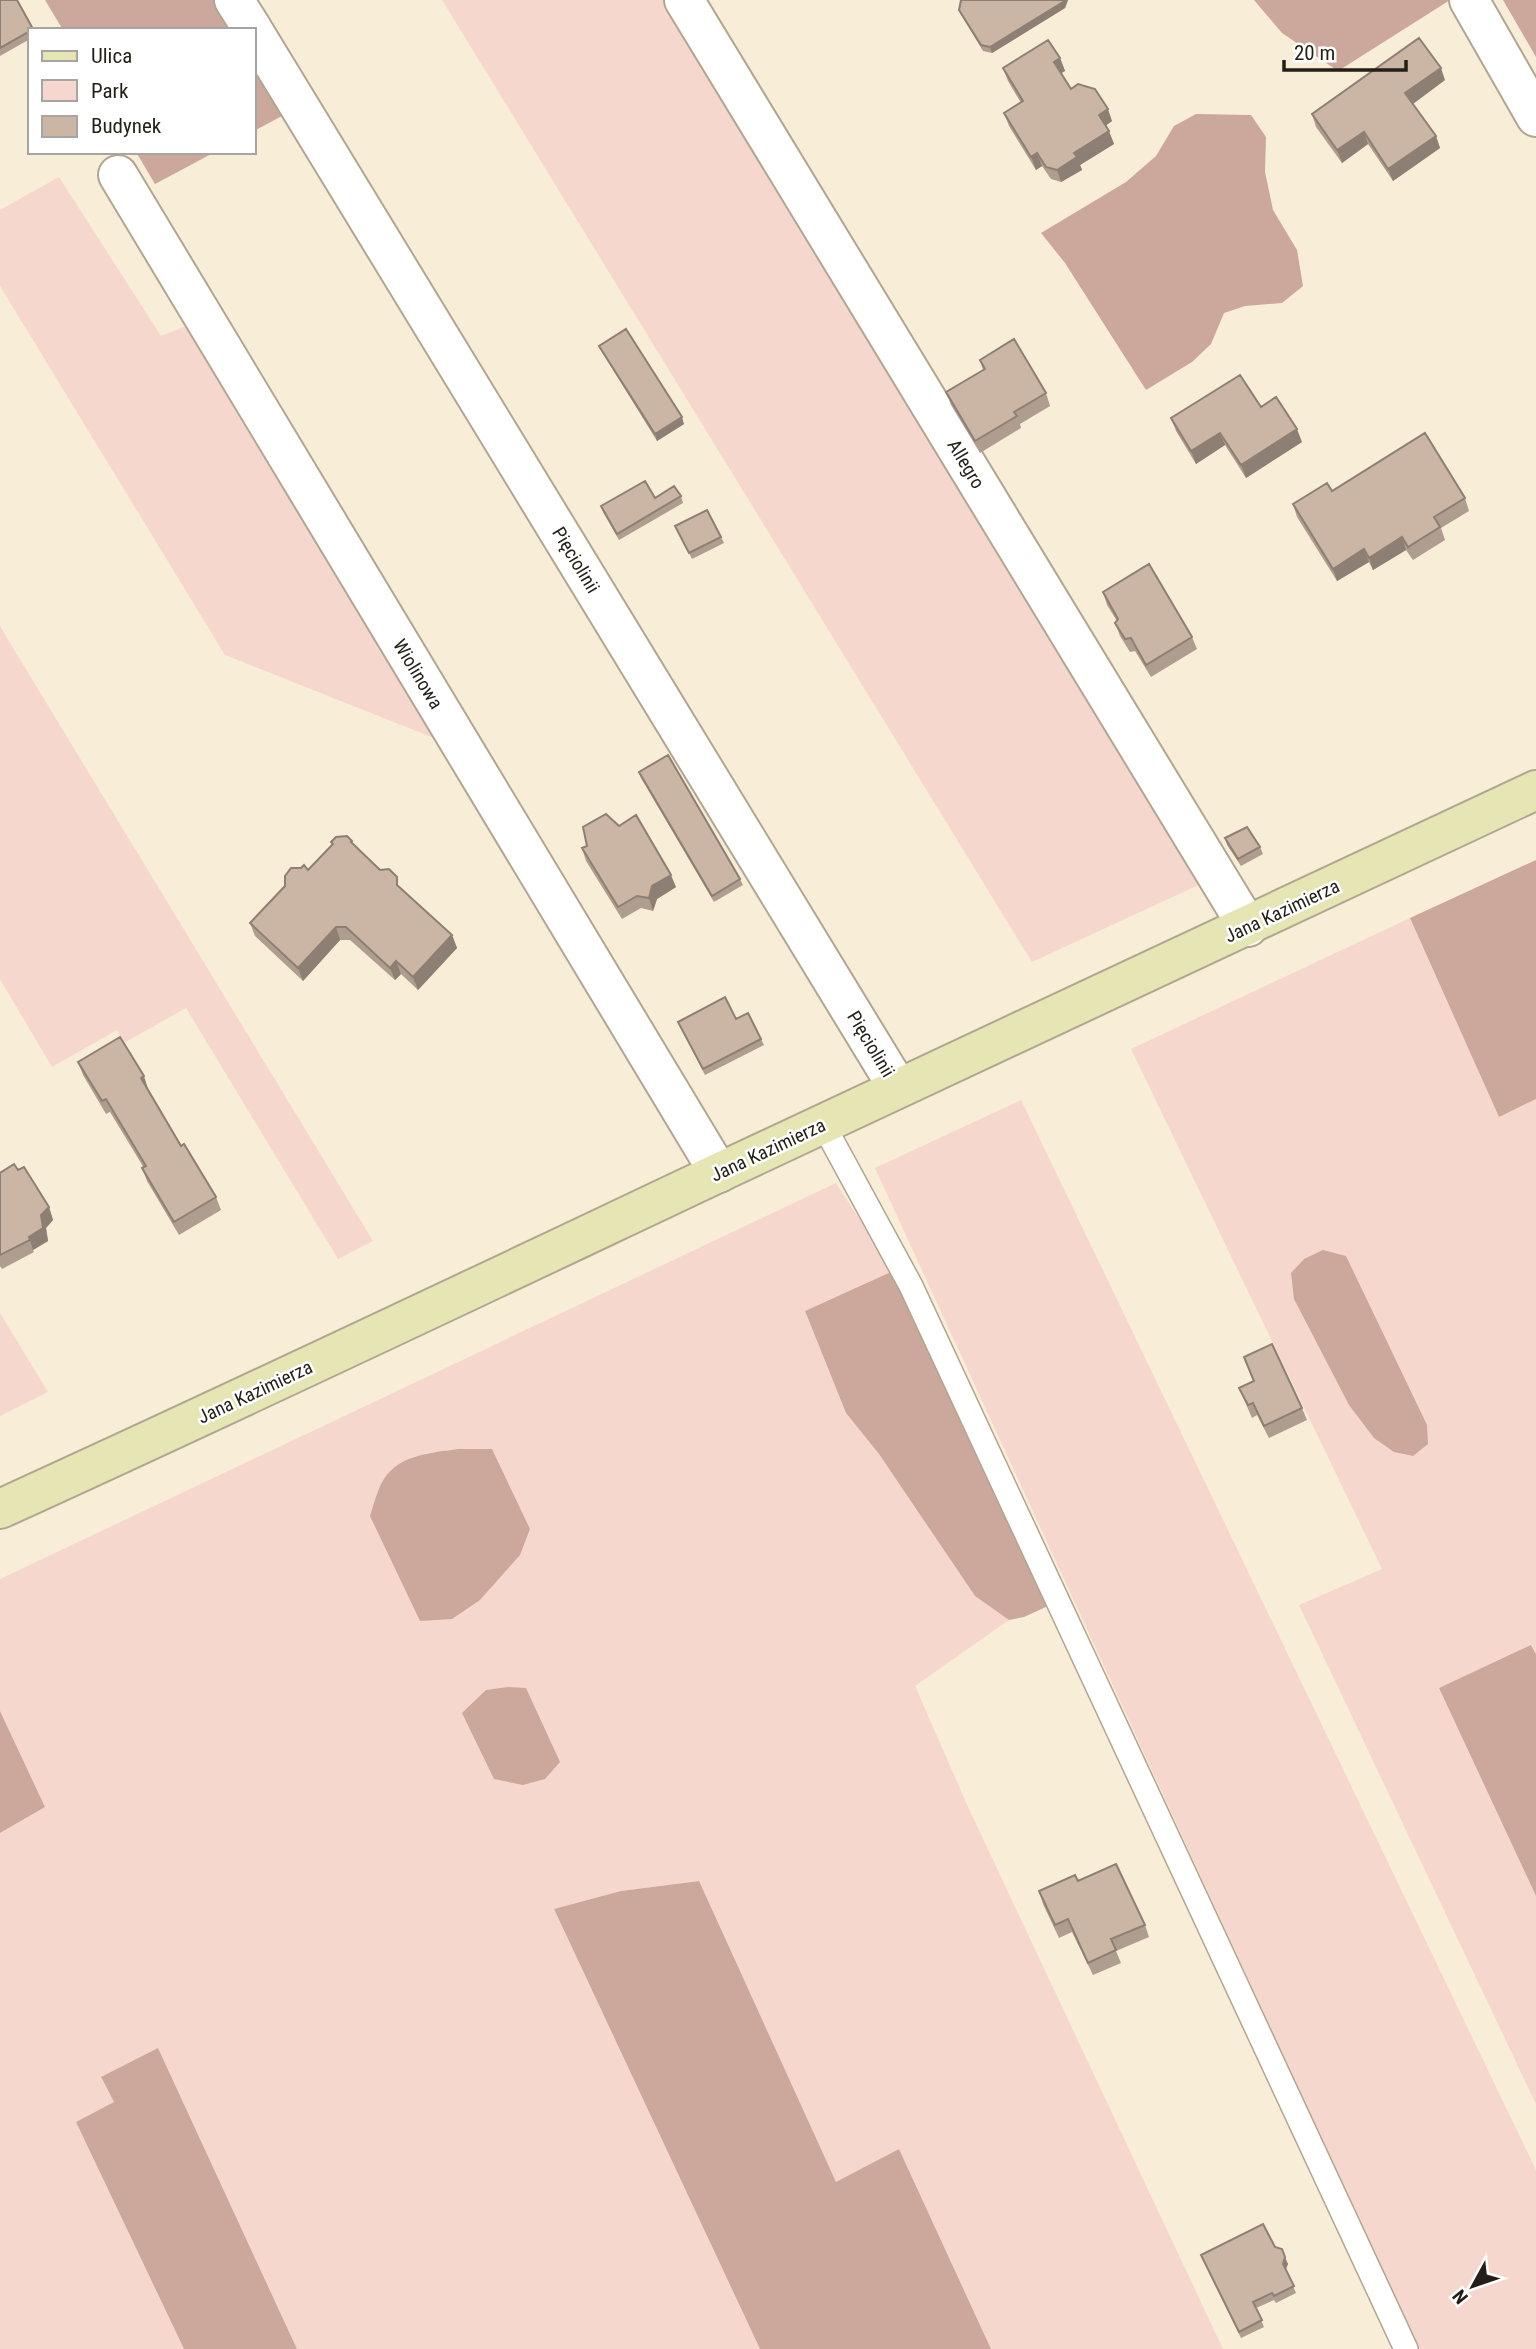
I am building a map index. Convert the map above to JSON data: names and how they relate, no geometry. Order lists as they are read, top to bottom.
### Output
{
  "streets": {
    "main road": ["Jana Kazimierza"],
    "street": ["Allegro", "Pięciolinii", "Wiolinowa"]
  },
  "crossings": [
    ["Allegro", "Jana Kazimierza"],
    ["Pięciolinii", "Jana Kazimierza"],
    ["Wiolinowa", "Jana Kazimierza"]
  ],
  "legend": ["Ulica", "Park", "Budynek"],
  "scale_bar": "20 m",
  "north": "bottom left"
}
